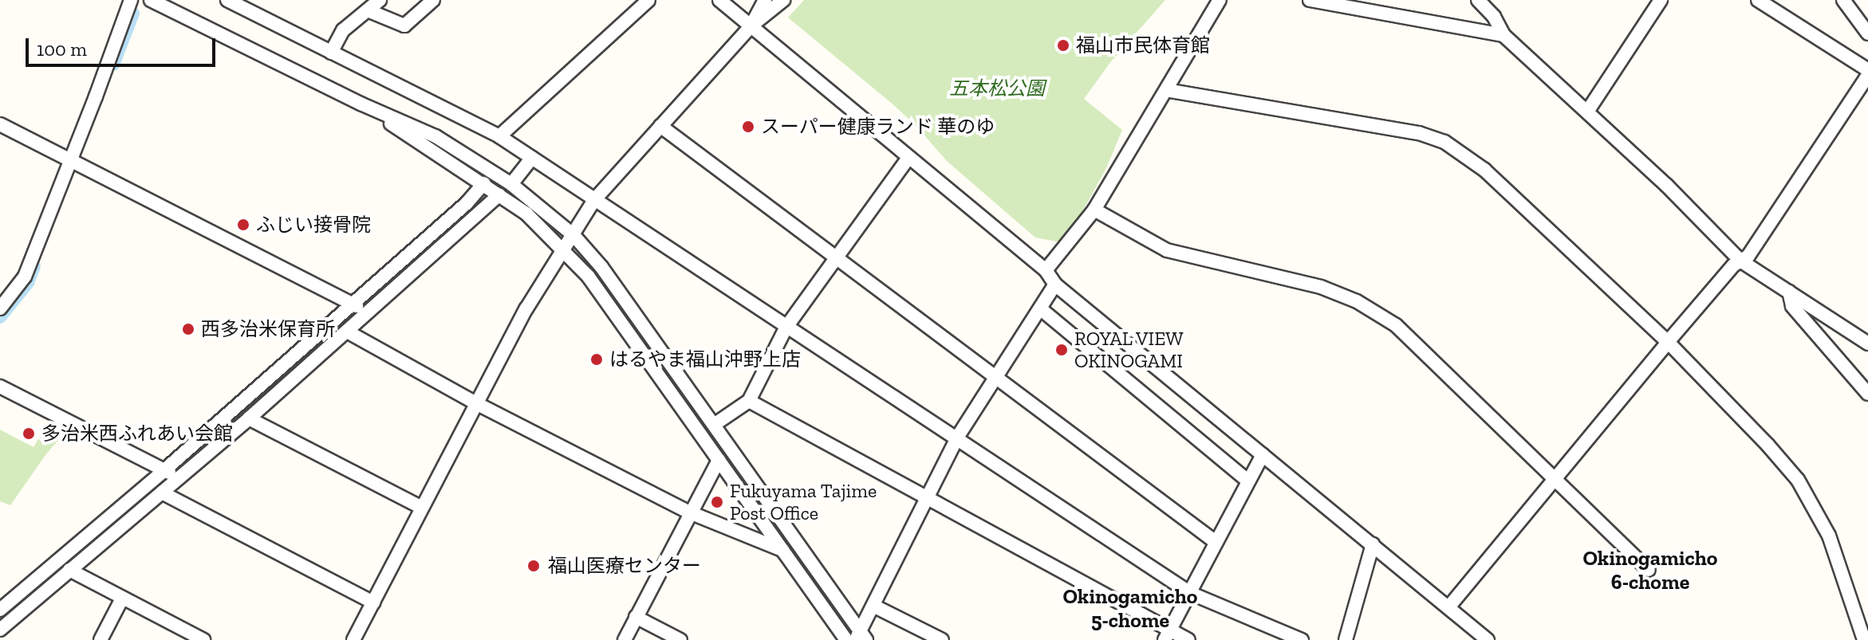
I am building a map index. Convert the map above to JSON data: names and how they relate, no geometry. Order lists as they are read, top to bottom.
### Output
{
  "districts": ["Okinogamicho 6-chome", "Okinogamicho 5-chome"],
  "parks": ["五本松公園"],
  "places": [
    "福山市民体育館",
    "スーパー健康ランド 華のゆ",
    "ふじい接骨院",
    "西多治米保育所",
    "ROYAL VIEW OKINOGAMI",
    "はるやま福山沖野上店",
    "多治米西ふれあい会館",
    "Fukuyama Tajime Post Office",
    "福山医療センター"
  ],
  "scale_bar": "100 m"
}
